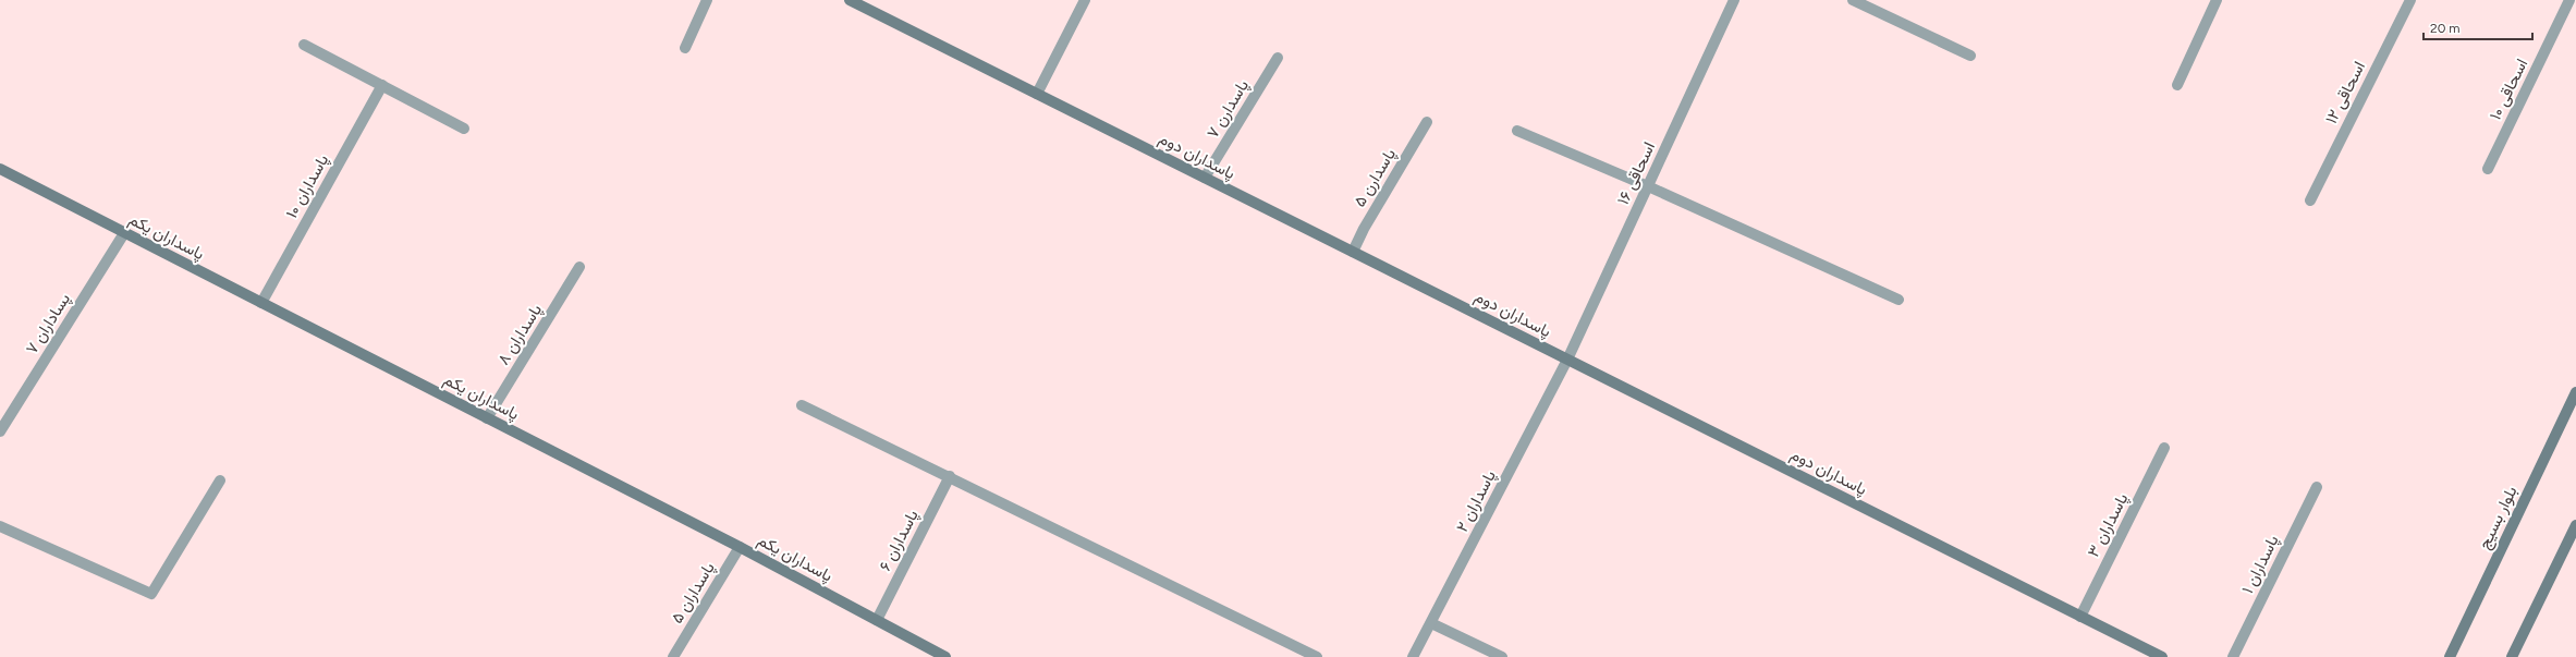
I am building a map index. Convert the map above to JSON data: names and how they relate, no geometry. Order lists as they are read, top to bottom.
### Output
{
  "streets": {
    "street": [
      "اسحاقی ۱۰",
      "اسحاقی ۱۲",
      "پاسدارن ۷",
      "پاسداران دوم",
      "اسحاقی ۱۶",
      "پاسدارن ۵",
      "پاسداران ۱۰",
      "پاسداران یکم",
      "پساداران ۷",
      "پاسداران ۸",
      "پاسداران ۲",
      "بلوار بسیج",
      "پاسداران ۳",
      "پاسداران ۶",
      "پاسداران ۱",
      "پاسداران ۵"
    ]
  },
  "crossings": [
    ["پاسدارن ۷", "پاسداران دوم"],
    ["پاسداران دوم", "اسحاقی ۱۶"],
    ["پاسداران دوم", "پاسدارن ۵"],
    ["پاسداران دوم", "پاسداران ۲"],
    ["پاسداران دوم", "پاسداران ۳"],
    ["اسحاقی ۱۶", "پاسداران ۲"],
    ["پاسداران ۱۰", "پاسداران یکم"],
    ["پاسداران یکم", "پساداران ۷"],
    ["پاسداران یکم", "پاسداران ۸"],
    ["پاسداران یکم", "پاسداران ۶"],
    ["پاسداران یکم", "پاسداران ۵"]
  ],
  "scale_bar": "20 m"
}
